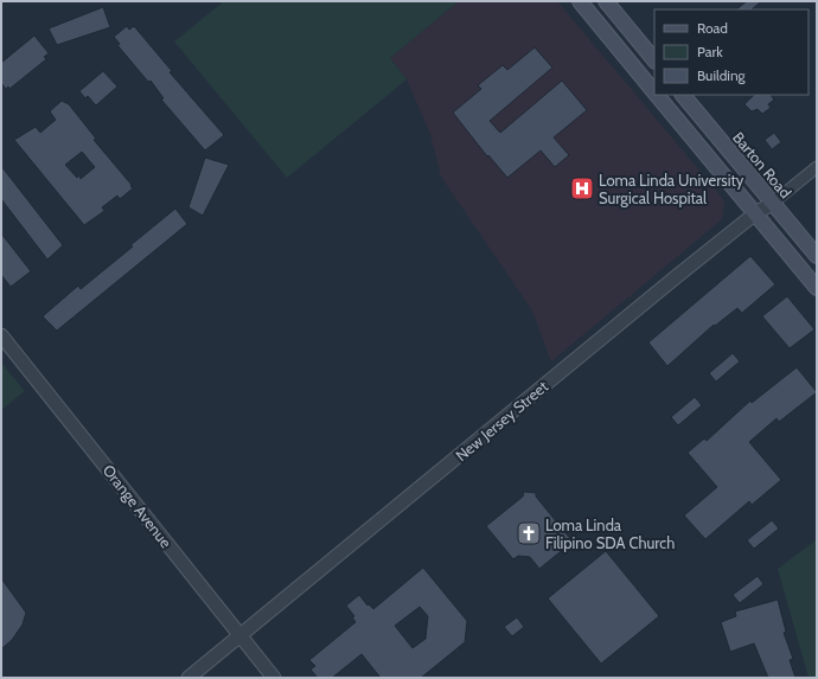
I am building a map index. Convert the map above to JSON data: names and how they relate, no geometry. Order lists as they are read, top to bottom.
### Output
{
  "streets": {
    "main road": ["Barton Road"],
    "street": ["New Jersey Street", "Orange Avenue"]
  },
  "crossings": [
    ["Barton Road", "New Jersey Street"],
    ["New Jersey Street", "Orange Avenue"]
  ],
  "places": {
    "hospital": ["Loma Linda University Surgical Hospital"],
    "church": ["Loma Linda Filipino SDA Church"]
  },
  "legend": ["Road", "Park", "Building"]
}
